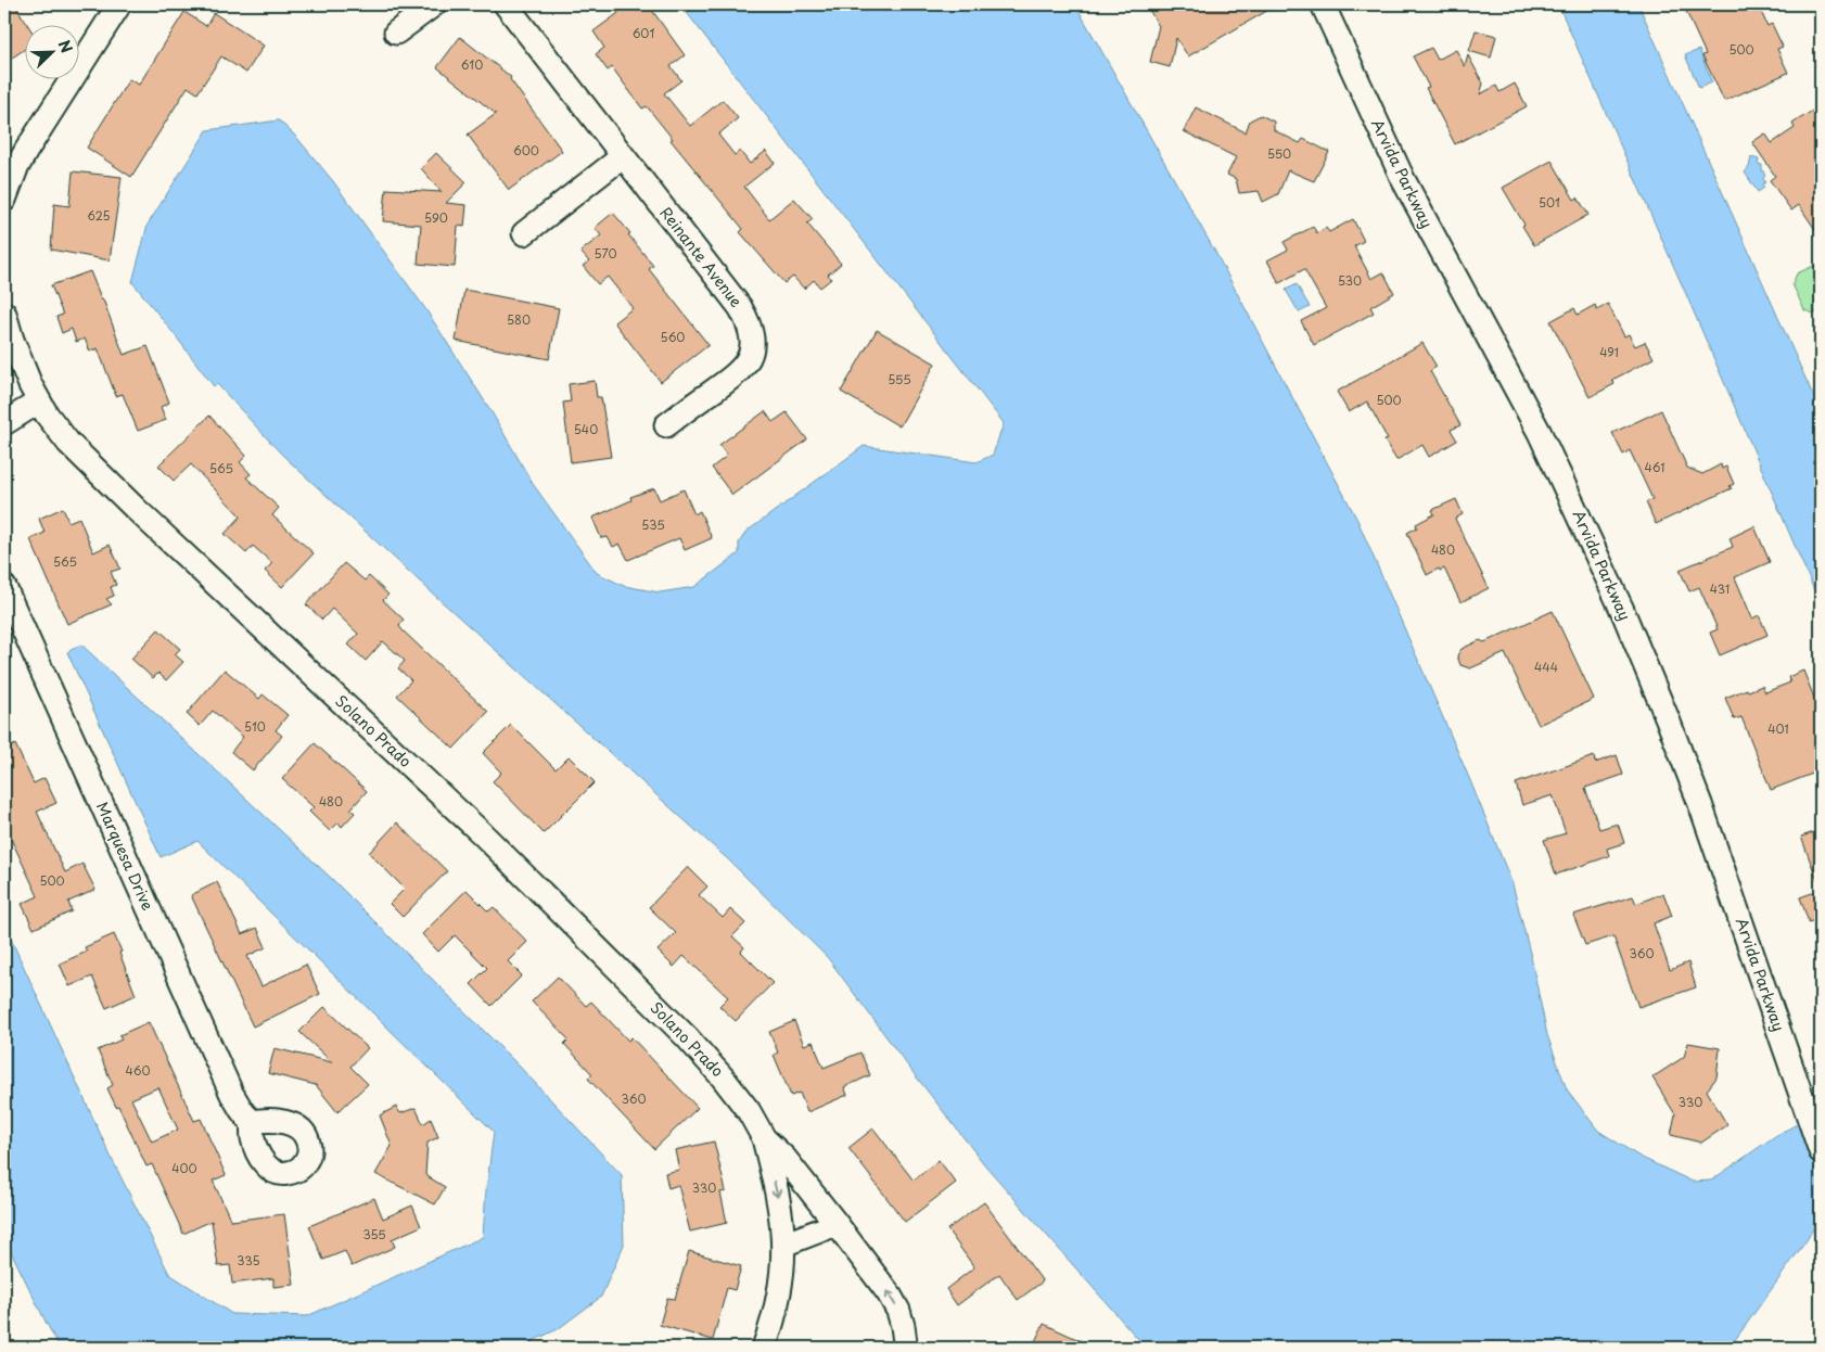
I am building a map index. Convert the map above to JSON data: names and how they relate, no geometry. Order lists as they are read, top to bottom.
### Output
{
  "streets": {
    "street": [
      "Arvida Parkway",
      "Reinante Avenue",
      "Solano Prado",
      "Marquesa Drive"
    ]
  },
  "house_numbers": [
    "601",
    "500",
    "610",
    "600",
    "550",
    "501",
    "625",
    "590",
    "570",
    "530",
    "580",
    "560",
    "491",
    "555",
    "500",
    "540",
    "461",
    "565",
    "535",
    "480",
    "565",
    "431",
    "444",
    "510",
    "401",
    "480",
    "500",
    "360",
    "460",
    "360",
    "330",
    "400",
    "330",
    "355",
    "335"
  ],
  "north": "top right"
}
